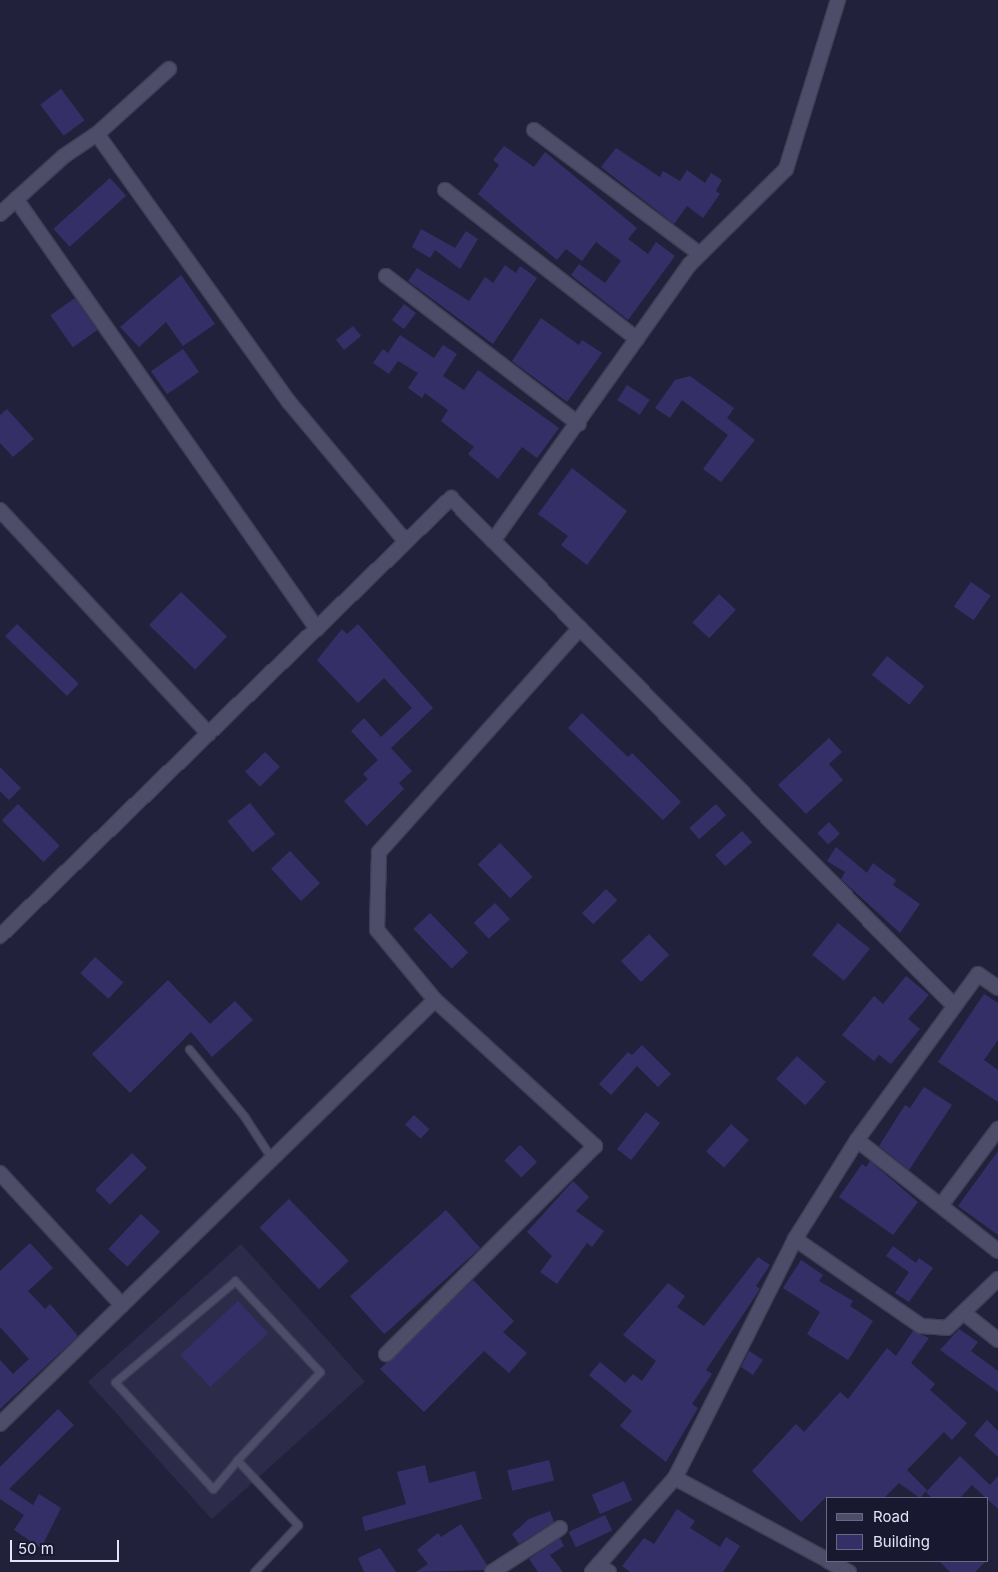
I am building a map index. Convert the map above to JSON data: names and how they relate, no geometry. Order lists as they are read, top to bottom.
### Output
{
  "legend": ["Road", "Building"],
  "scale_bar": "50 m"
}
